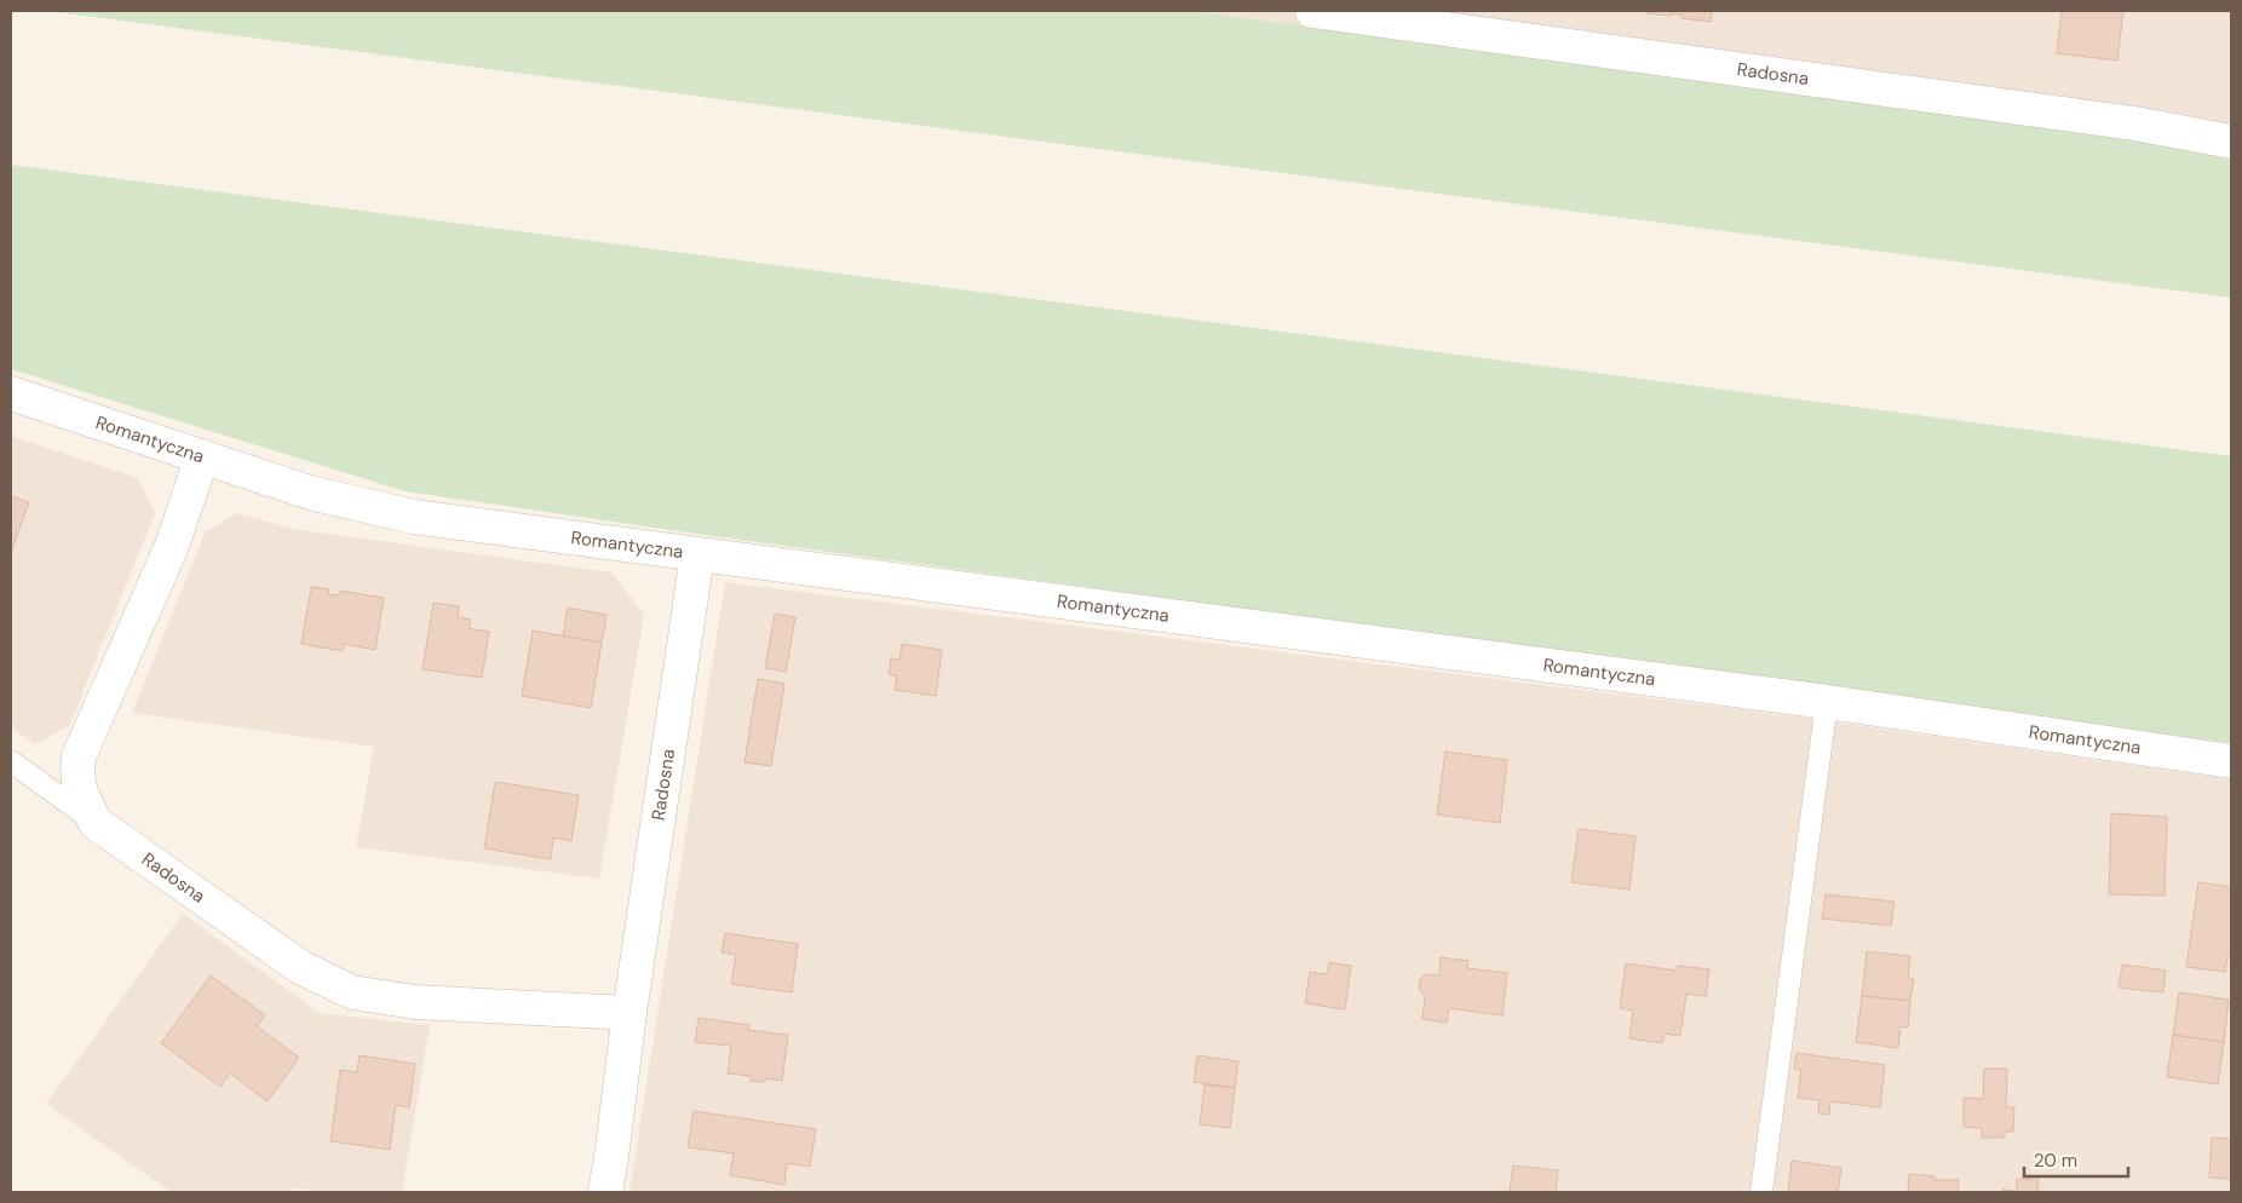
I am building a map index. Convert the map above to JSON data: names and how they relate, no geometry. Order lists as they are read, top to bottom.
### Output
{
  "streets": {
    "street": ["Radosna", "Romantyczna"]
  },
  "crossings": [
    ["Radosna", "Romantyczna"]
  ],
  "scale_bar": "20 m"
}
